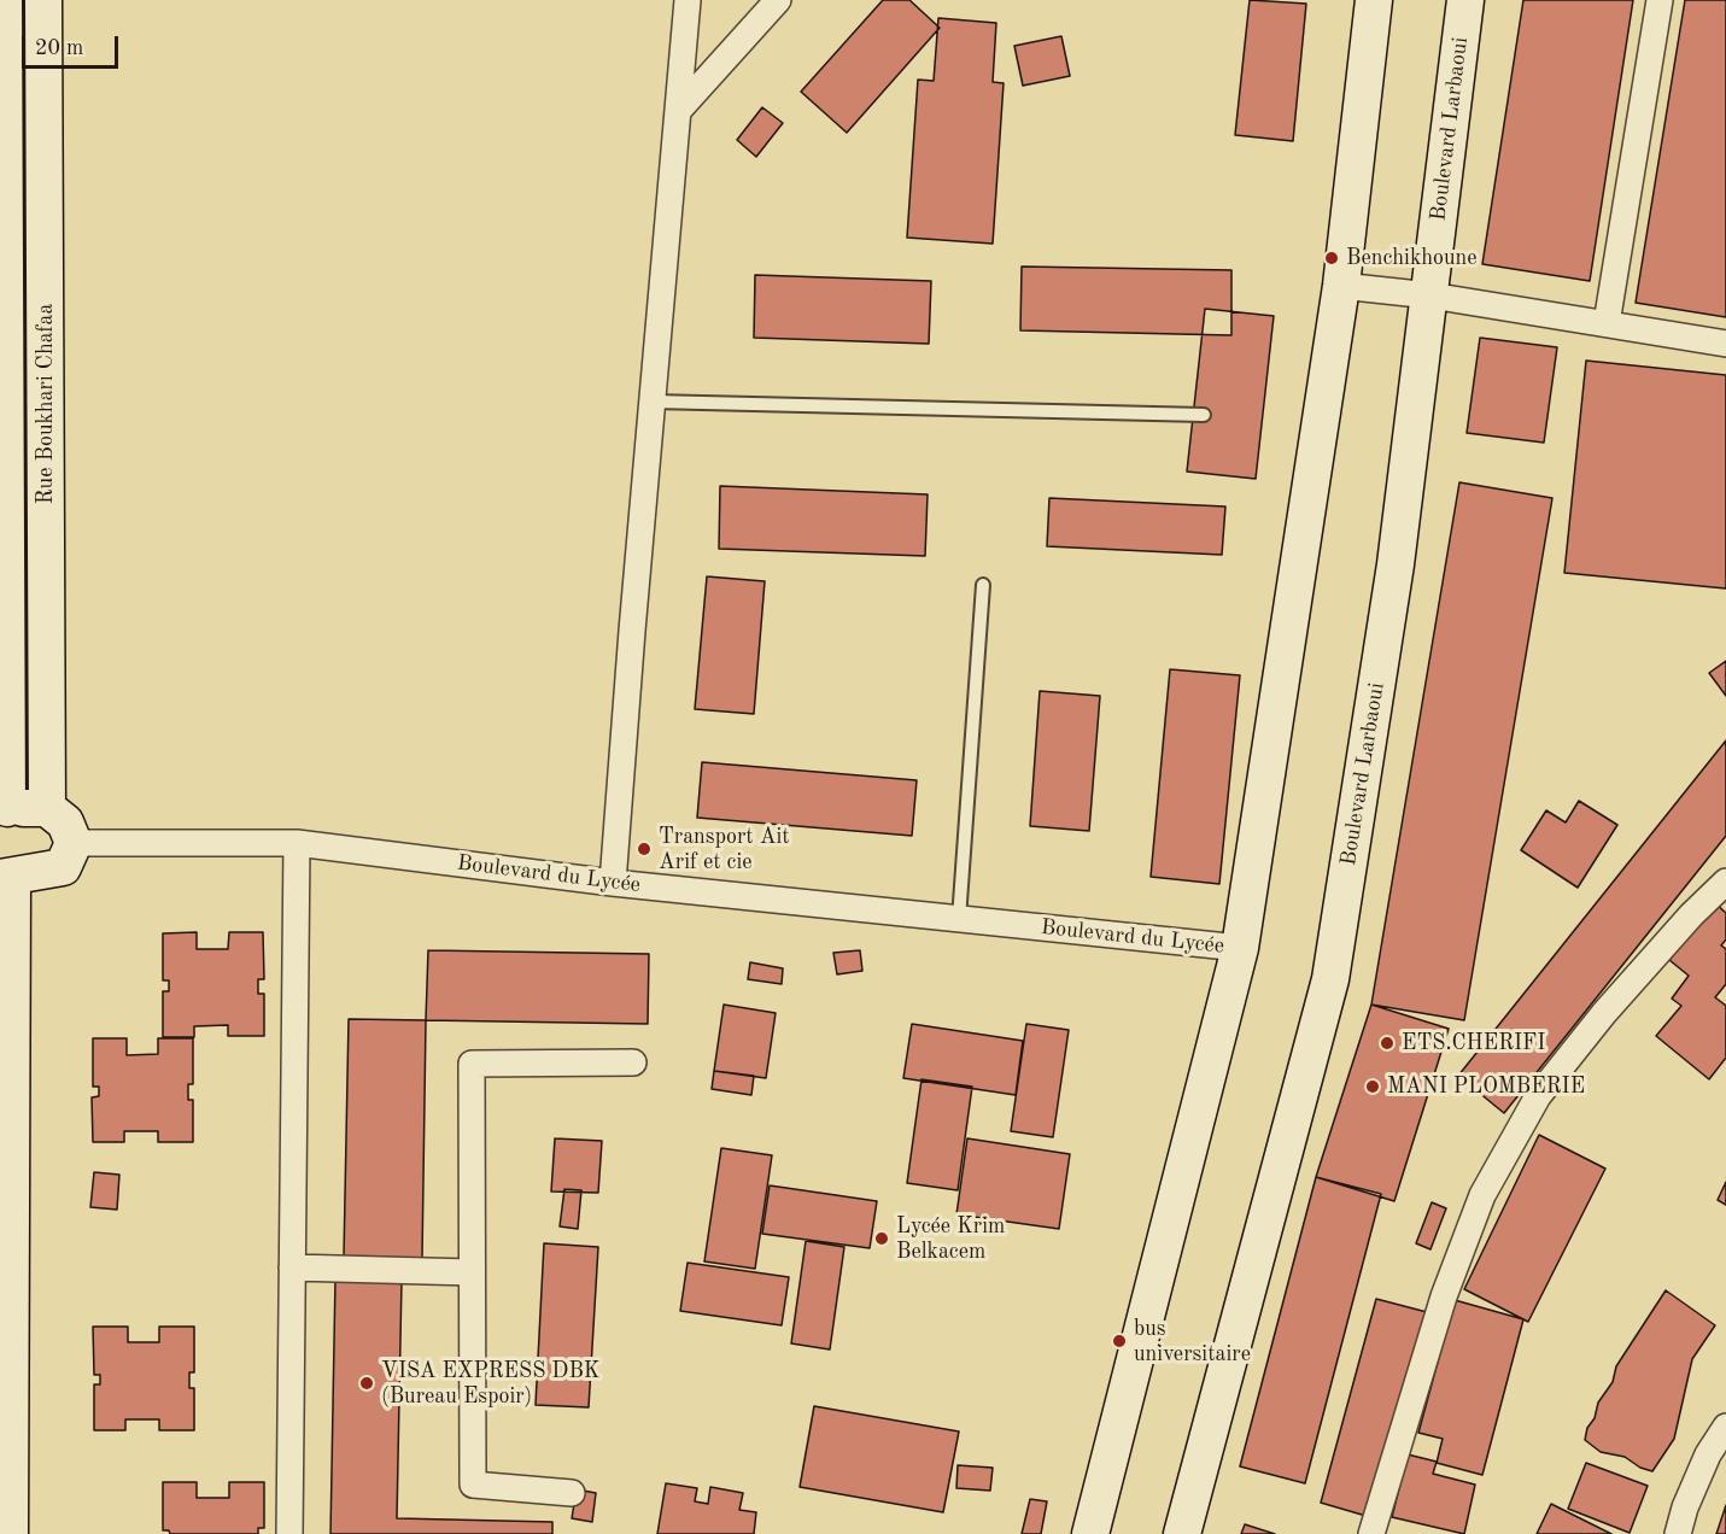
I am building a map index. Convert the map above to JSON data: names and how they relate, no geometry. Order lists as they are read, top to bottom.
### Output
{
  "streets": {
    "main road": ["Boulevard Larbaoui", "Rue Boukhari Chafaa"],
    "street": ["Boulevard du Lycée"]
  },
  "places": [
    "Benchikhoune",
    "Transport Ait Arif et cie",
    "ETS.CHERIFI",
    "MANI PLOMBERIE",
    "Lycée Krim Belkacem",
    "bus universitaire",
    "VISA EXPRESS DBK (Bureau Espoir)"
  ],
  "scale_bar": "20 m"
}
